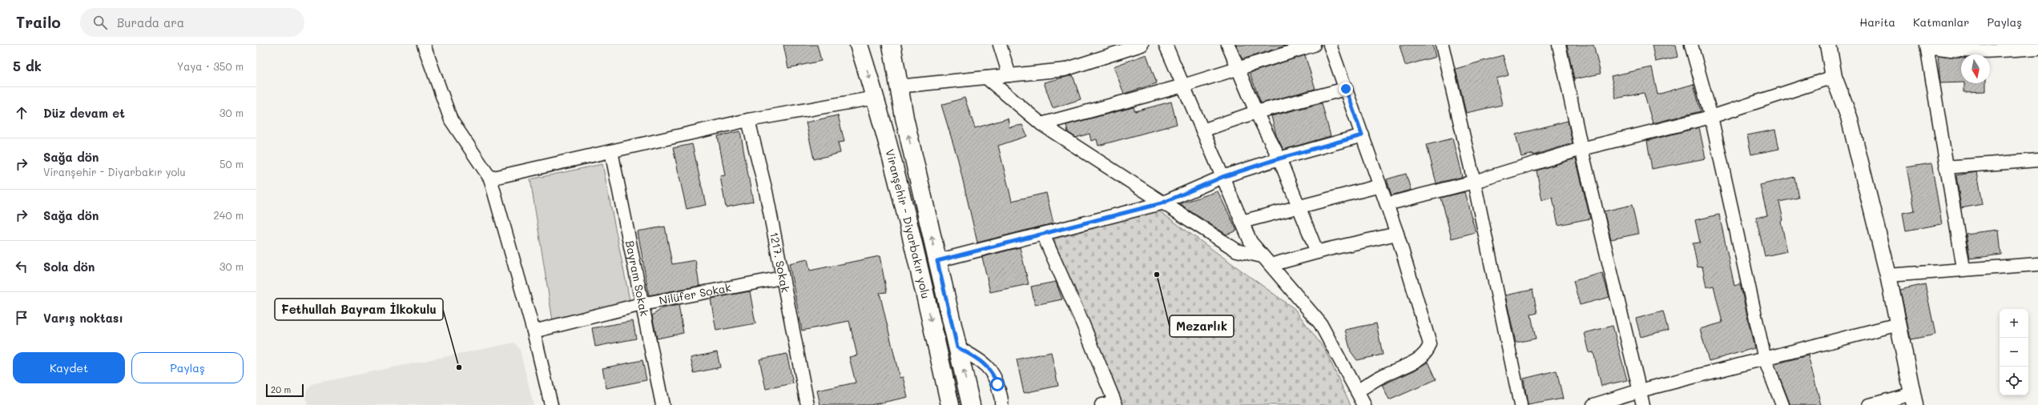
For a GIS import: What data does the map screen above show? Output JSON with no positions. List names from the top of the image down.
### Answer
{
  "streets": {
    "main road": ["Viranşehir - Diyarbakır yolu"],
    "street": ["1217. Sokak", "Bayram Sokak", "Nilüfer Sokak"]
  },
  "crossings": [
    ["1217. Sokak", "Nilüfer Sokak"],
    ["Bayram Sokak", "Nilüfer Sokak"]
  ],
  "places": ["Mezarlık", "Fethullah Bayram İlkokulu"],
  "scale_bar": "20 m",
  "north": "bottom",
  "page": {
    "header": "Trailo",
    "search": "Burada ara",
    "nav": ["Harita", "Katmanlar", "Paylaş"],
    "heading": ["5 dk", "Yaya · 350 m"],
    "list": [
      ["Düz devam et", "30 m"],
      ["Sağa dön", "Viranşehir - Diyarbakır yolu", "50 m"],
      ["Sağa dön", "240 m"],
      ["Sola dön", "30 m"],
      "Varış noktası"
    ],
    "map_buttons": ["+", "−"],
    "buttons": ["Kaydet", "Paylaş"],
    "scale": "20 m"
  }
}
